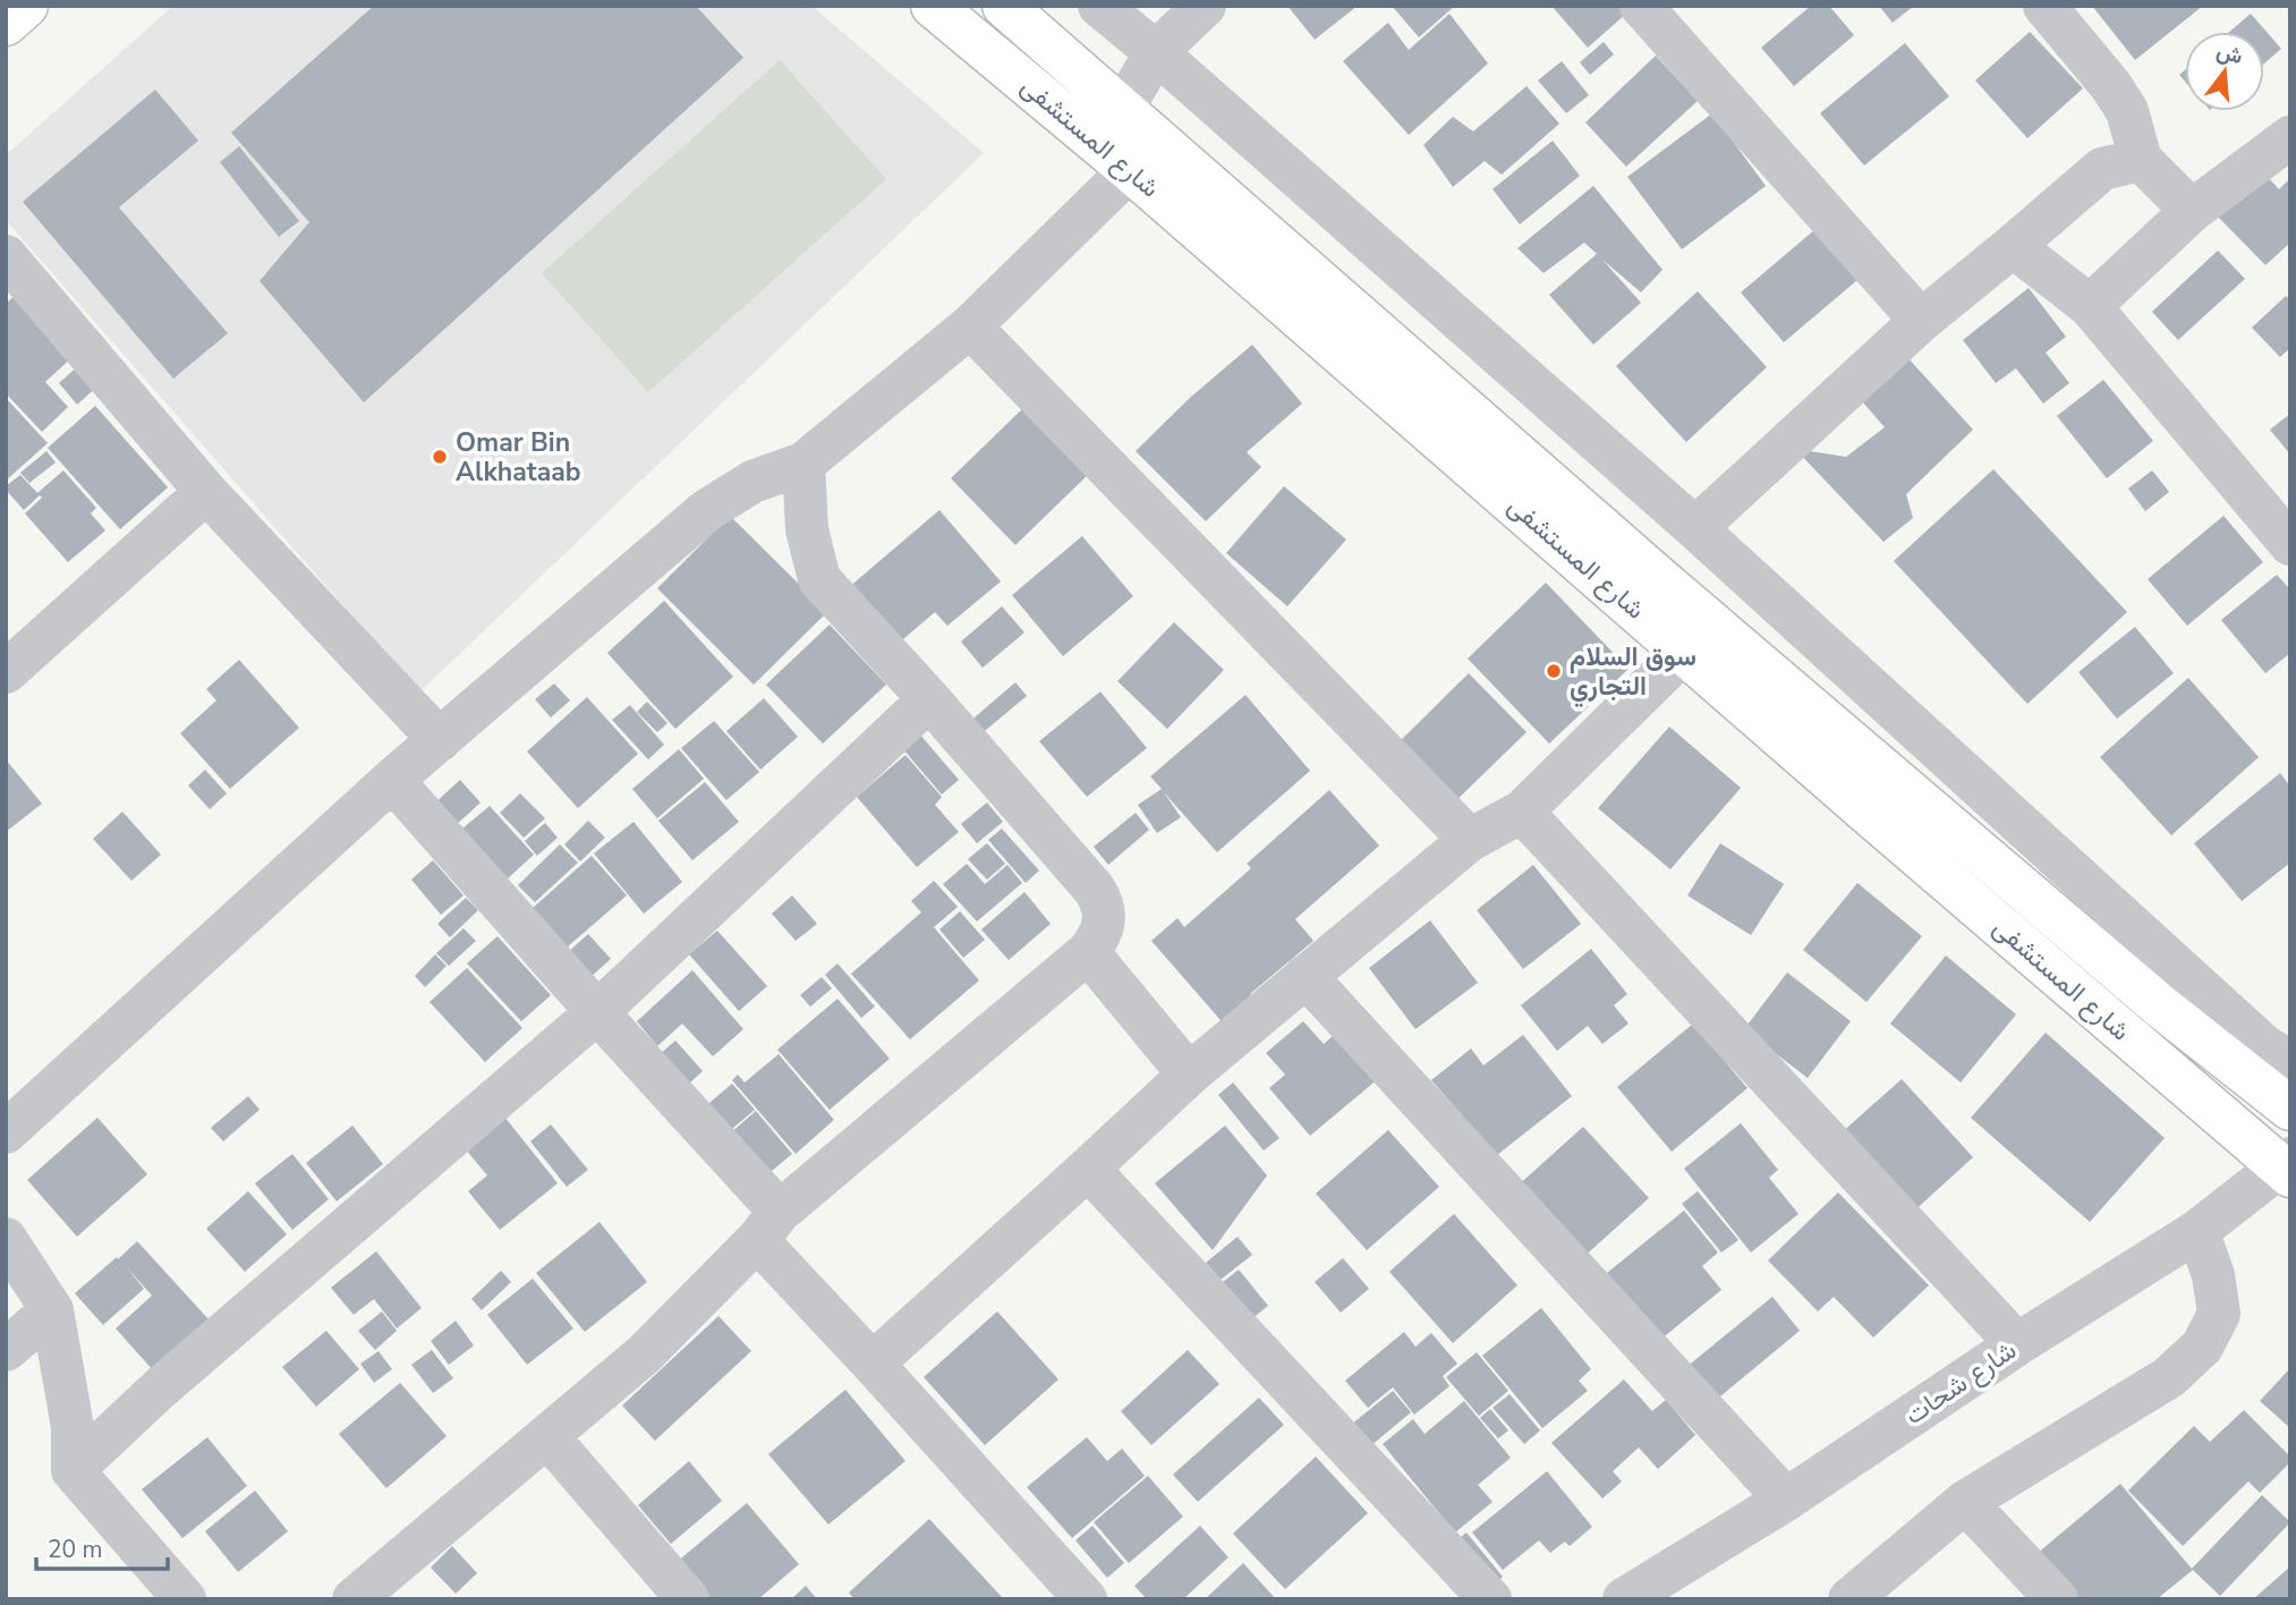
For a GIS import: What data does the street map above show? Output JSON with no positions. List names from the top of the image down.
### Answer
{
  "streets": {
    "main road": ["شارع المستشفى"],
    "street": ["شارع شحات"]
  },
  "crossings": [
    ["شارع المستشفى", "شارع شحات"]
  ],
  "places": ["Omar Bin Alkhataab", "سوق السلام التجاري"],
  "scale_bar": "20 m",
  "north": "top"
}
